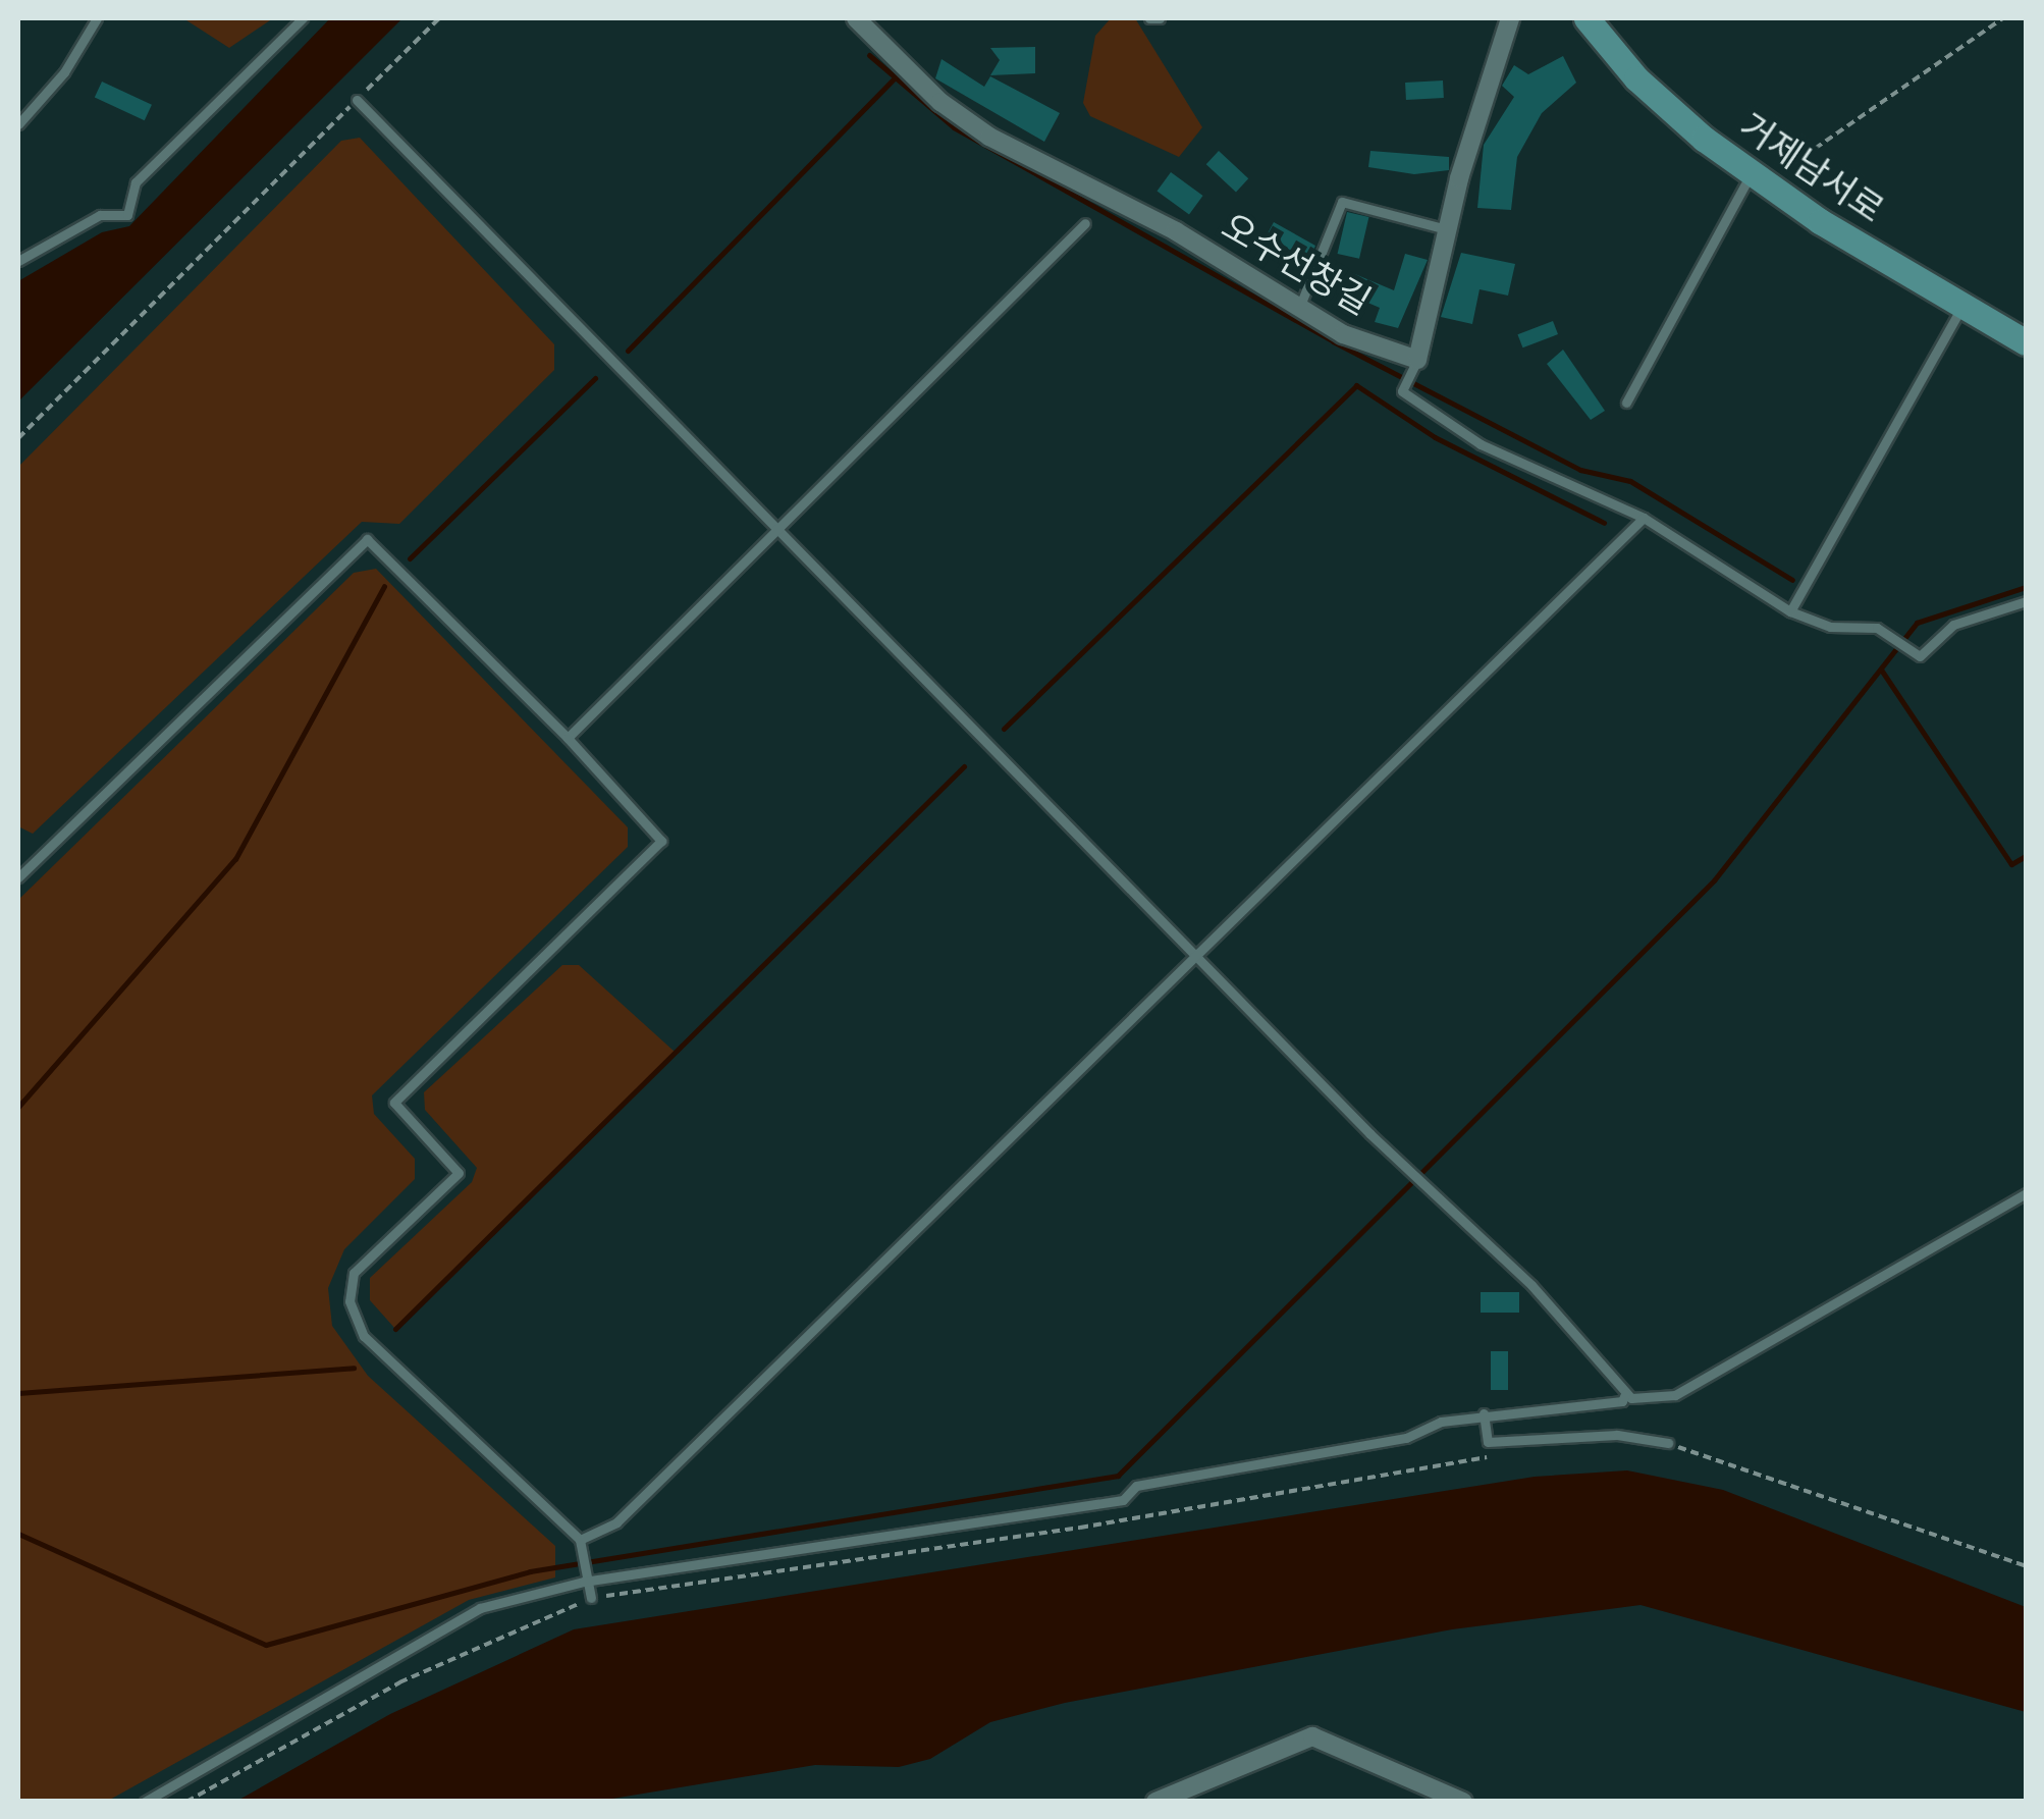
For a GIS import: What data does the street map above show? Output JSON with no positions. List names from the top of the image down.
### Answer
{
  "streets": {
    "main road": ["거제남서로"],
    "street": ["오수선창길"]
  }
}
